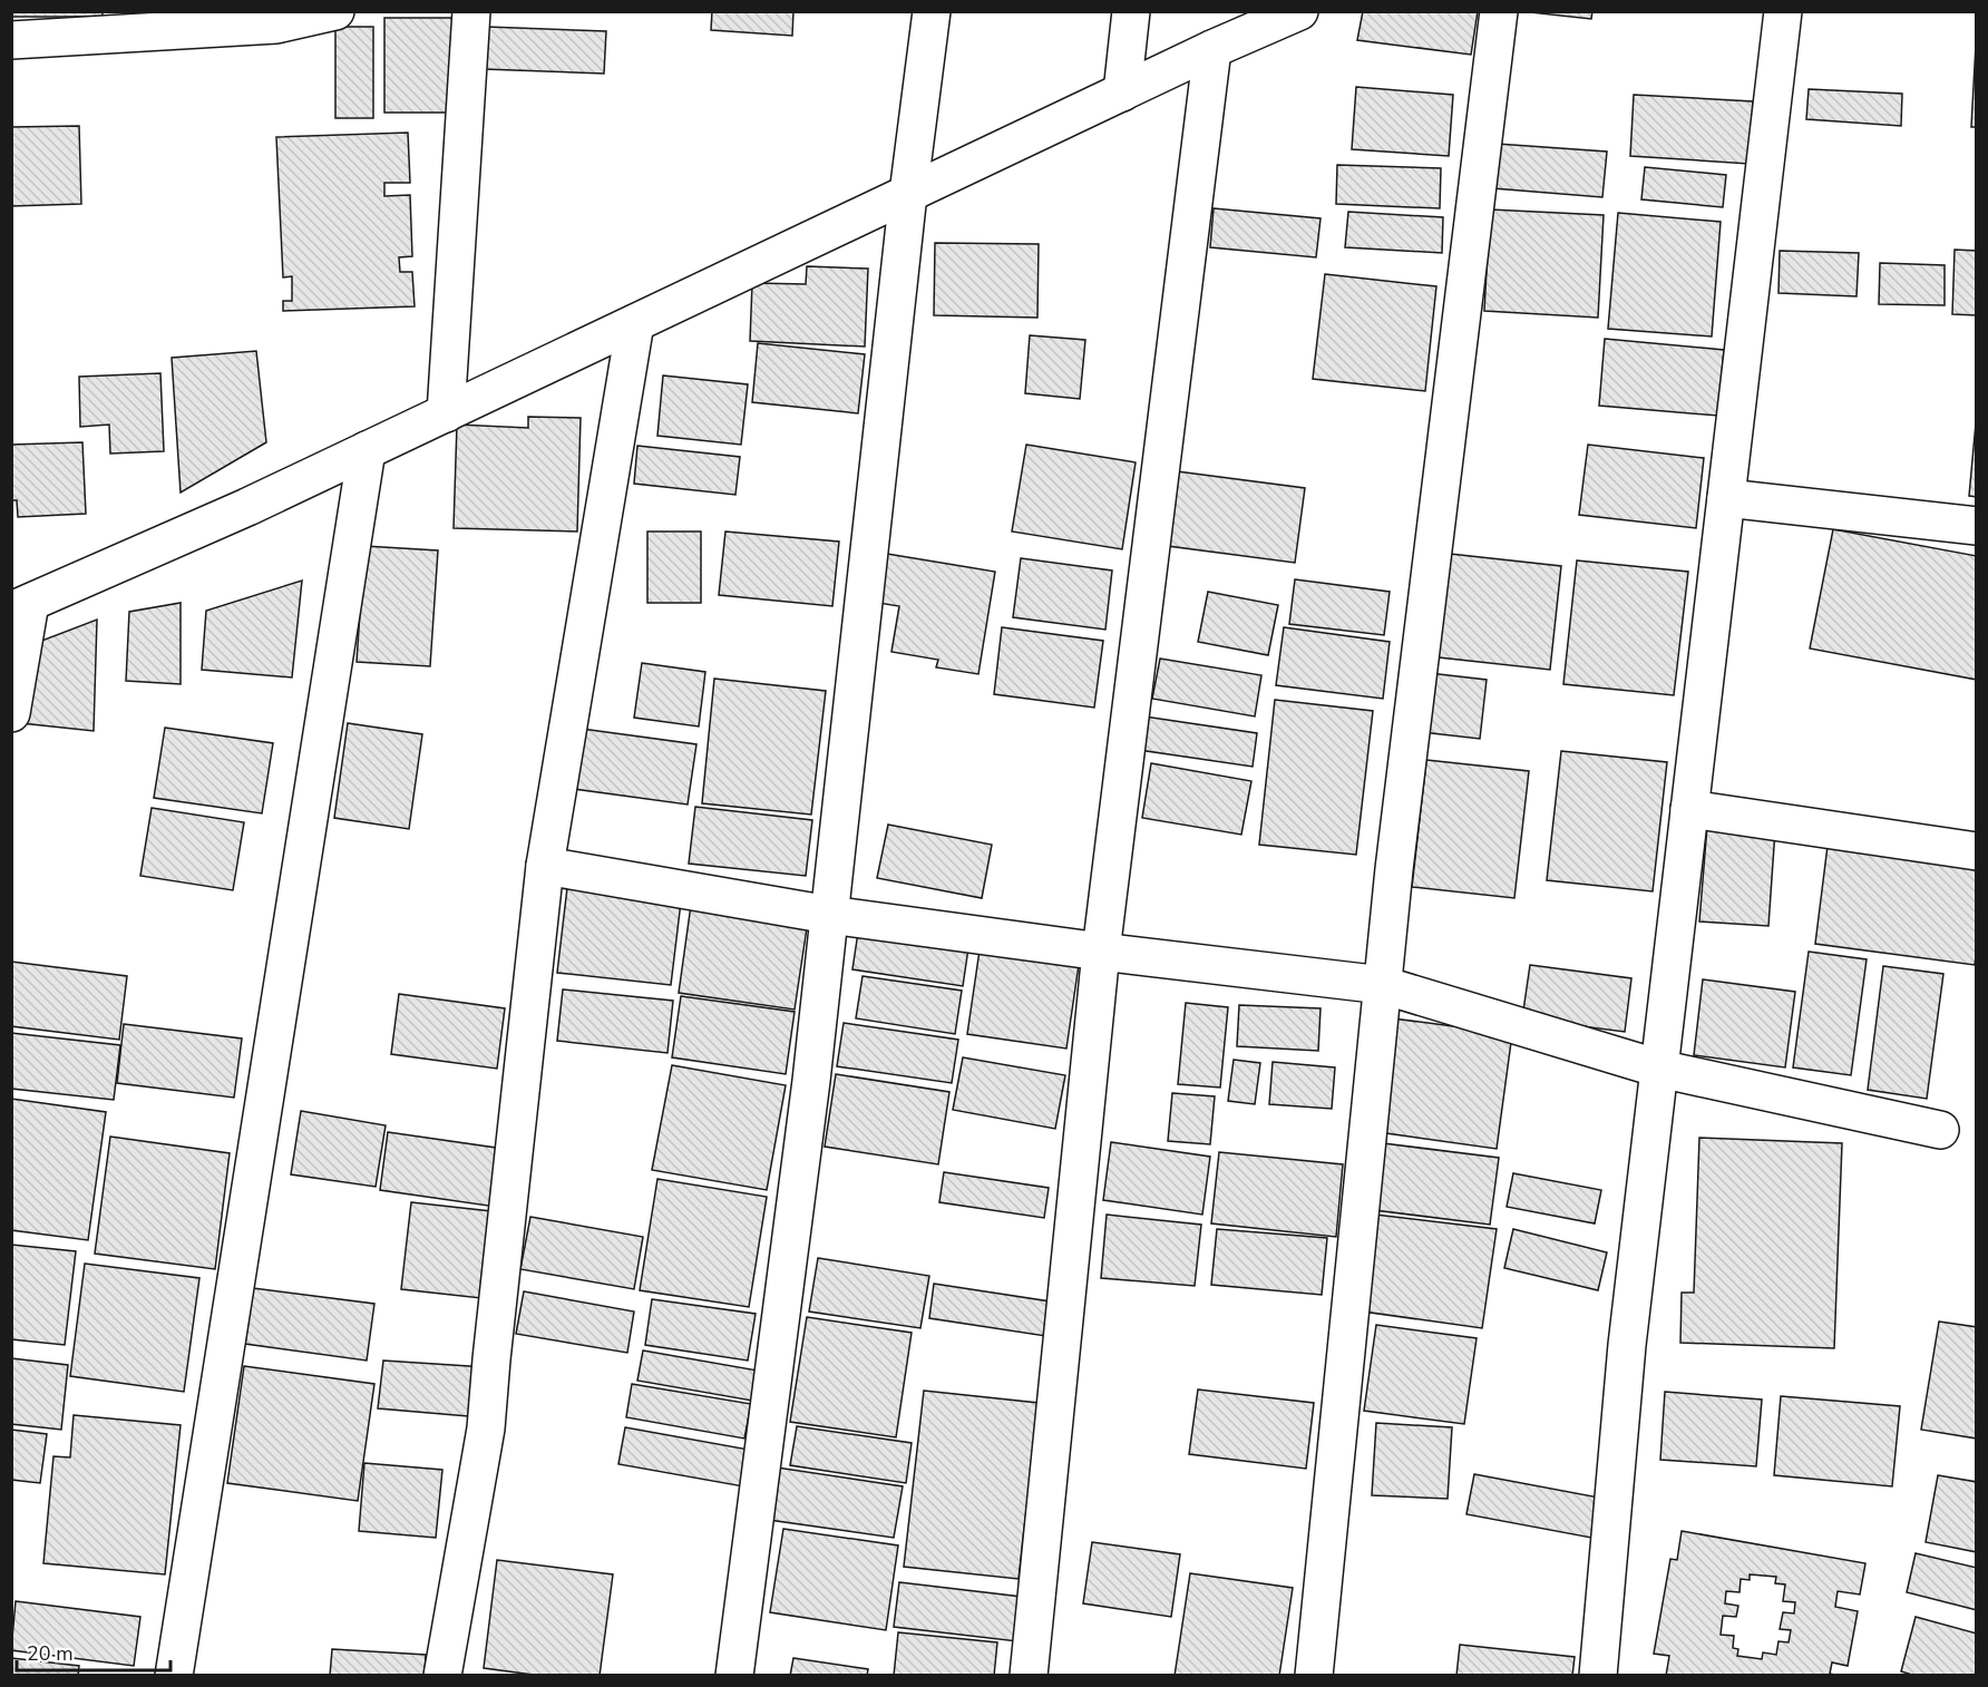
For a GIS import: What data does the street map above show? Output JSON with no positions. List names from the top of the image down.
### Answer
{
  "scale_bar": "20 m"
}
